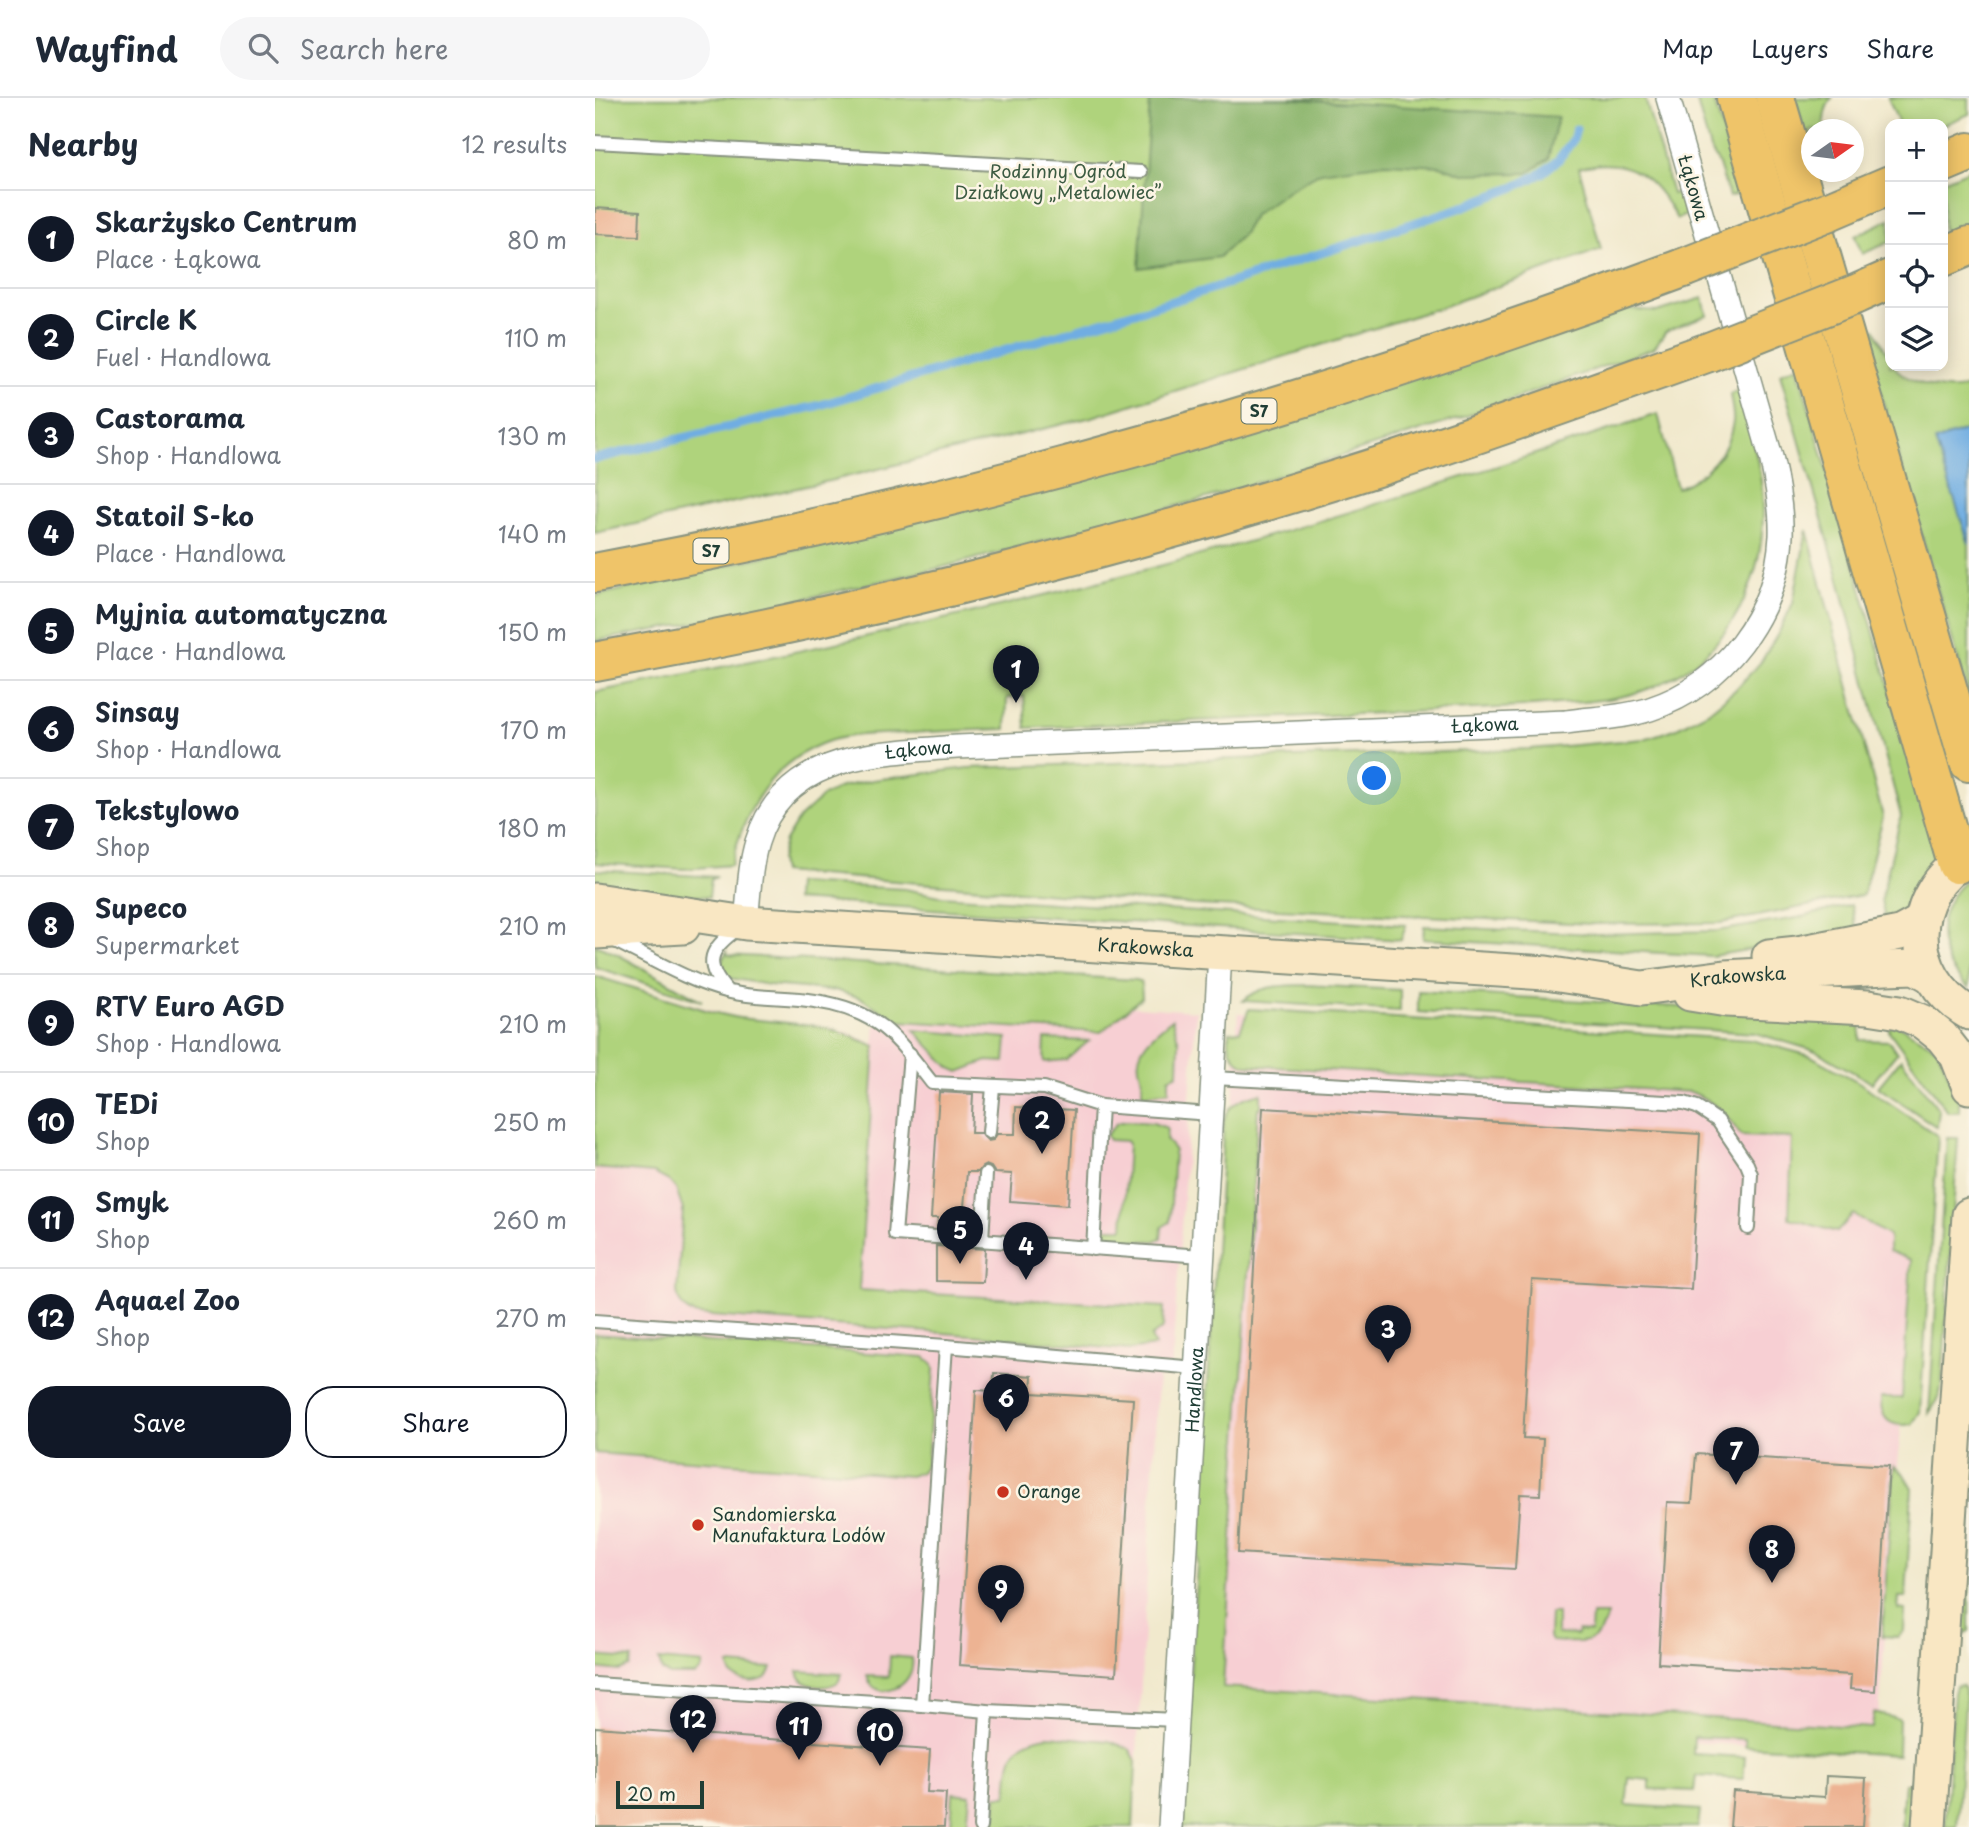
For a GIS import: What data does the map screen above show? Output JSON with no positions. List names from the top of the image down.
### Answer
{
  "streets": {
    "highway": ["S7"],
    "street": ["Łąkowa", "Krakowska", "Handlowa"]
  },
  "crossings": [
    ["Łąkowa", "Krakowska"],
    ["Krakowska", "Handlowa"]
  ],
  "parks": ["Rodzinny Ogród Działkowy „Metalowiec”"],
  "places": ["Orange", "Sandomierska Manufaktura Lodów"],
  "scale_bar": "20 m",
  "north": "right",
  "page": {
    "header": "Wayfind",
    "search": "Search here",
    "nav": ["Map", "Layers", "Share"],
    "heading": ["Nearby", "12 results"],
    "map_buttons": ["+", "−"],
    "list": [
      {
        "mark": "1",
        "name": "Skarżysko Centrum",
        "note": "Place · Łąkowa",
        "value": "80 m"
      },
      {
        "mark": "2",
        "name": "Circle K",
        "note": "Fuel · Handlowa",
        "value": "110 m"
      },
      {
        "mark": "3",
        "name": "Castorama",
        "note": "Shop · Handlowa",
        "value": "130 m"
      },
      {
        "mark": "4",
        "name": "Statoil S-ko",
        "note": "Place · Handlowa",
        "value": "140 m"
      },
      {
        "mark": "5",
        "name": "Myjnia automatyczna",
        "note": "Place · Handlowa",
        "value": "150 m"
      },
      {
        "mark": "6",
        "name": "Sinsay",
        "note": "Shop · Handlowa",
        "value": "170 m"
      },
      {
        "mark": "7",
        "name": "Tekstylowo",
        "note": "Shop",
        "value": "180 m"
      },
      {
        "mark": "8",
        "name": "Supeco",
        "note": "Supermarket",
        "value": "210 m"
      },
      {
        "mark": "9",
        "name": "RTV Euro AGD",
        "note": "Shop · Handlowa",
        "value": "210 m"
      },
      {
        "mark": "10",
        "name": "TEDi",
        "note": "Shop",
        "value": "250 m"
      },
      {
        "mark": "11",
        "name": "Smyk",
        "note": "Shop",
        "value": "260 m"
      },
      {
        "mark": "12",
        "name": "Aquael Zoo",
        "note": "Shop",
        "value": "270 m"
      }
    ],
    "pins": [
      "1",
      "2",
      "5",
      "4",
      "3",
      "6",
      "7",
      "8",
      "9",
      "12",
      "11",
      "10"
    ],
    "buttons": ["Save", "Share"],
    "scale": "20 m"
  }
}
